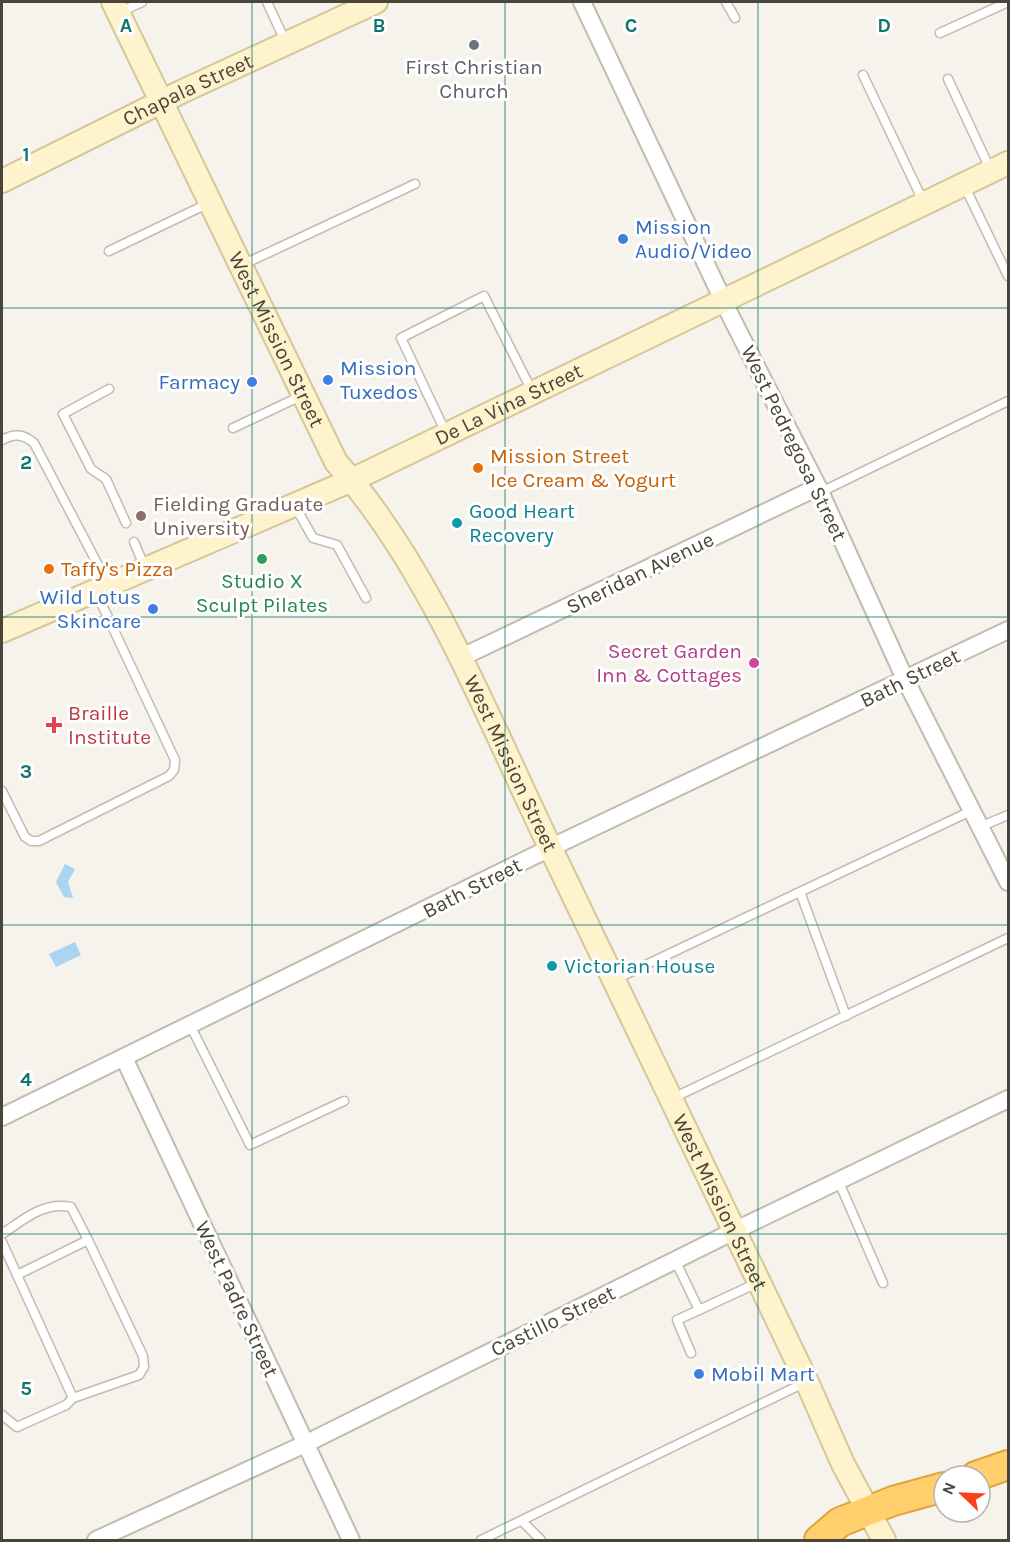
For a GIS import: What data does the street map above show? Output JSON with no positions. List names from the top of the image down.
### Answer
{
  "streets": {
    "main road": ["Chapala Street", "West Mission Street", "De La Vina Street"],
    "street": [
      "West Pedregosa Street",
      "Sheridan Avenue",
      "Bath Street",
      "West Padre Street",
      "Castillo Street"
    ]
  },
  "crossings": [
    ["Chapala Street", "West Mission Street"],
    ["West Mission Street", "De La Vina Street"],
    ["West Mission Street", "Sheridan Avenue"],
    ["West Mission Street", "Bath Street"],
    ["West Mission Street", "Castillo Street"],
    ["De La Vina Street", "West Pedregosa Street"],
    ["West Pedregosa Street", "Sheridan Avenue"],
    ["West Pedregosa Street", "Bath Street"],
    ["Bath Street", "West Padre Street"],
    ["West Padre Street", "Castillo Street"]
  ],
  "places": {
    "other": [
      "First Christian Church",
      "Mission Audio/Video",
      "Mission Tuxedos",
      "Farmacy",
      "Mission Street Ice Cream & Yogurt",
      "Fielding Graduate University",
      "Good Heart Recovery",
      "Studio X Sculpt Pilates",
      "Taffy's Pizza",
      "Wild Lotus Skincare",
      "Secret Garden Inn & Cottages",
      "Victorian House",
      "Mobil Mart"
    ],
    "health": ["Braille Institute"]
  },
  "north": "top left",
  "grid": {
    "columns": [
      "A",
      "B",
      "C",
      "D"
    ],
    "rows": [
      "1",
      "2",
      "3",
      "4",
      "5"
    ]
  }
}
